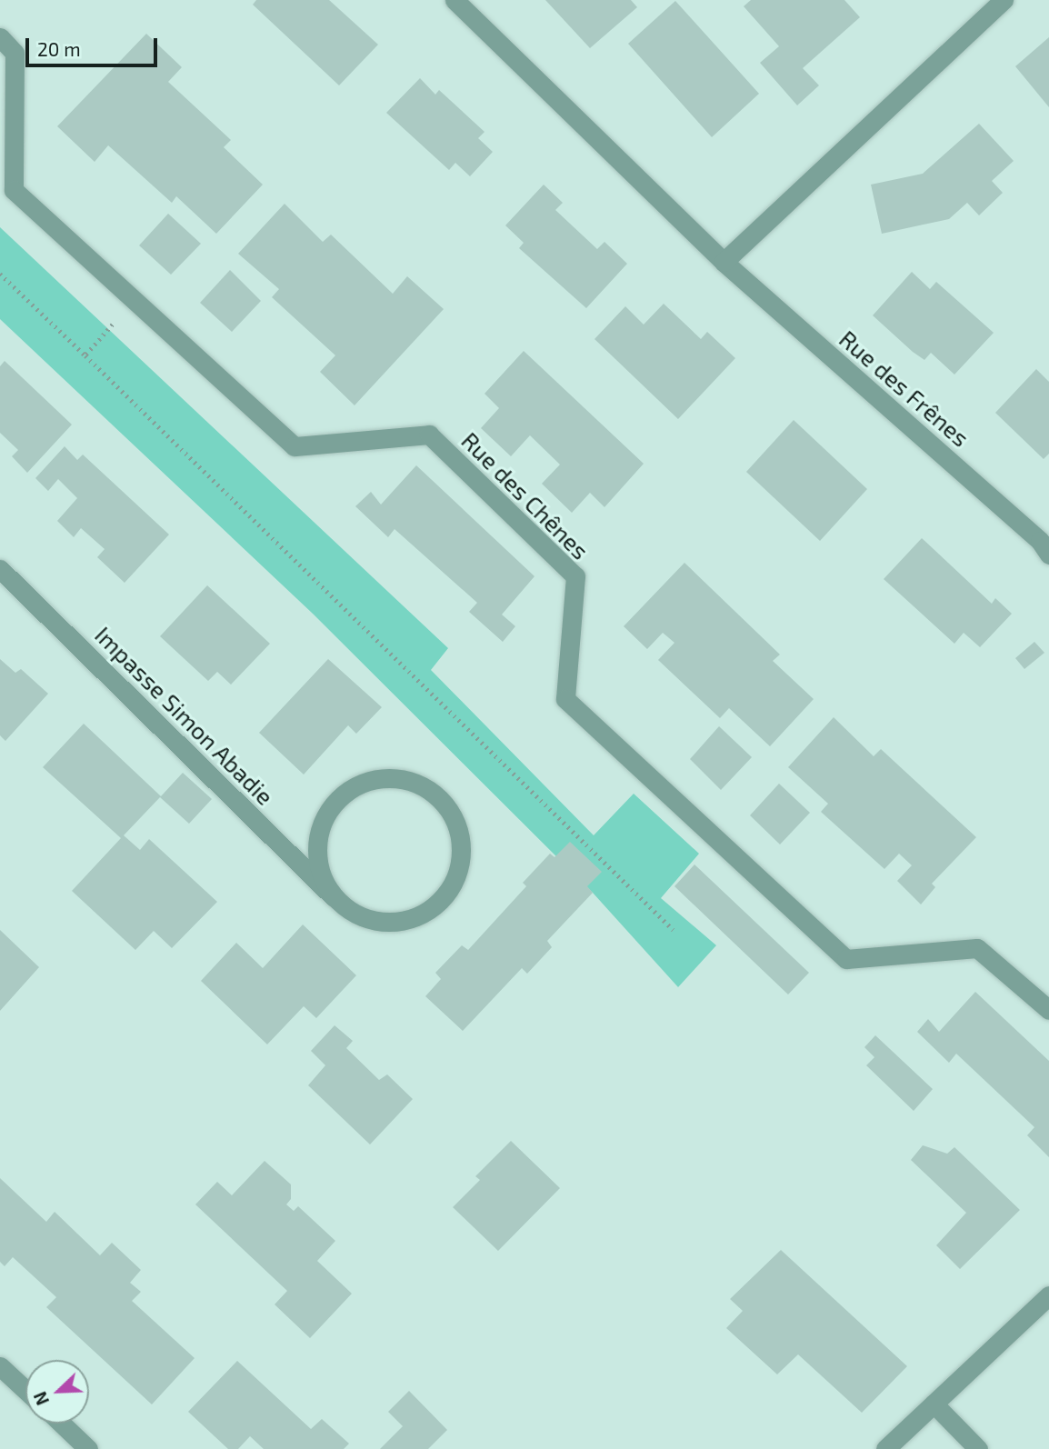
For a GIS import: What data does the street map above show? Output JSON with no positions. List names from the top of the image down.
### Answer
{
  "streets": {
    "street": ["Rue des Frênes", "Rue des Chênes", "Impasse Simon Abadie"]
  },
  "scale_bar": "20 m",
  "north": "bottom left"
}
